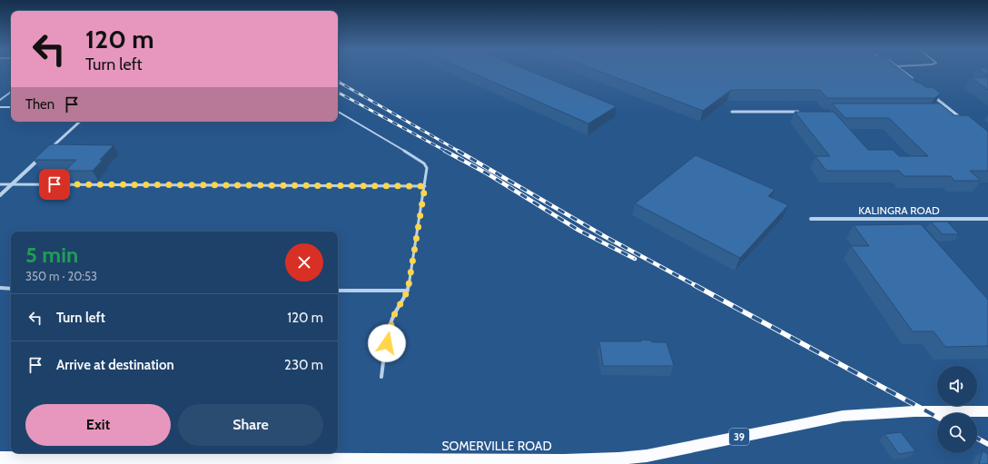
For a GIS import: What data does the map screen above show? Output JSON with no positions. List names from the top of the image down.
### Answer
{
  "streets": {
    "main road": ["39", "SOMERVILLE ROAD"],
    "street": ["KALINGRA ROAD"]
  },
  "page": {
    "turn": ["120 m", "Turn left"],
    "then": "Then",
    "heading": ["5 min", "350 m · 20:53"],
    "list": [
      {
        "name": "Turn left",
        "value": "120 m"
      },
      {
        "name": "Arrive at destination",
        "value": "230 m"
      }
    ],
    "buttons": ["Exit", "Share"]
  }
}
